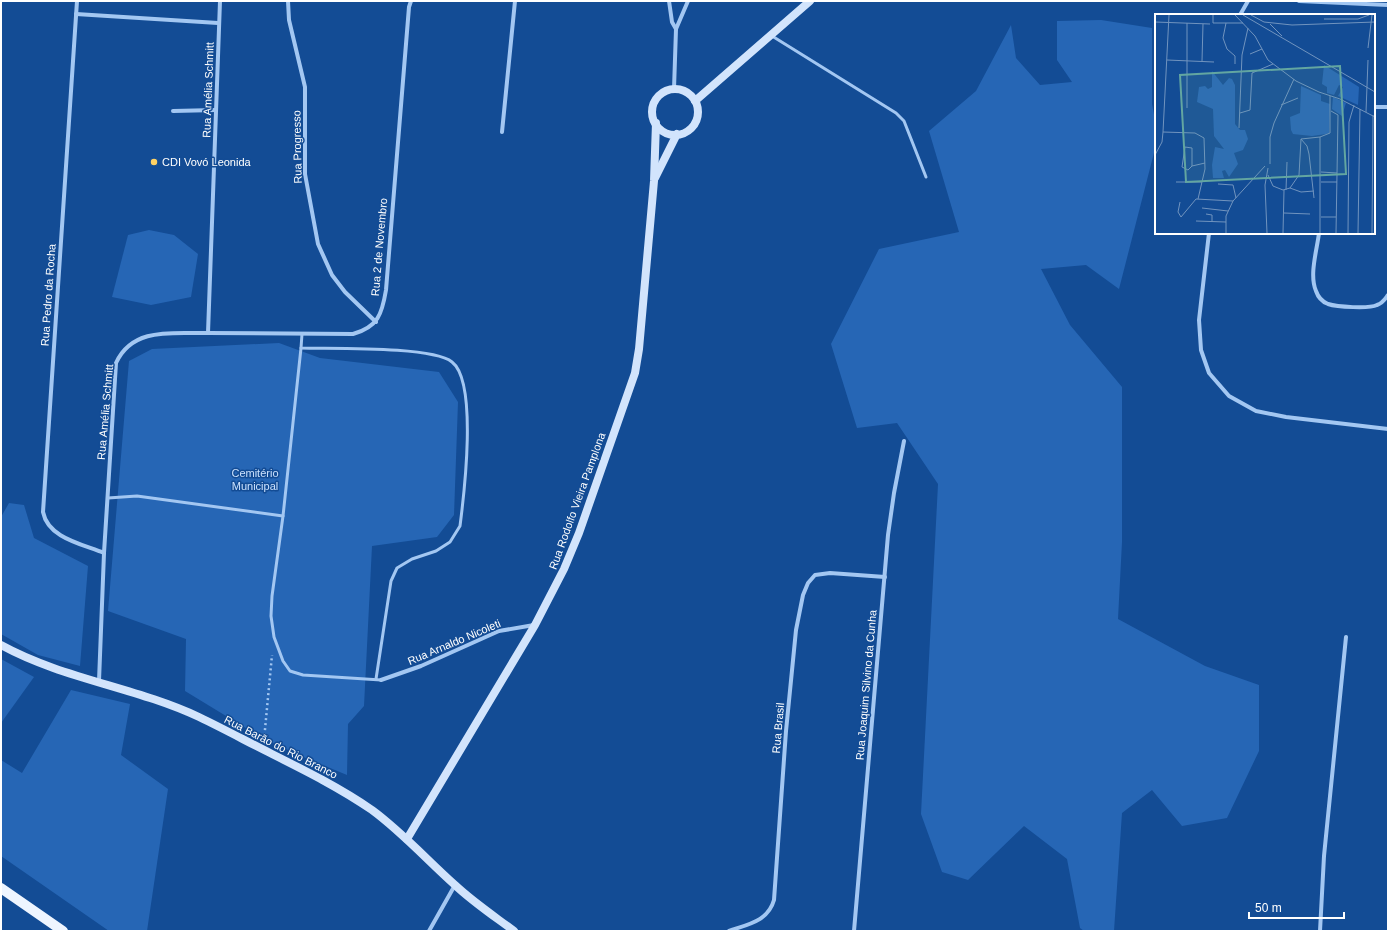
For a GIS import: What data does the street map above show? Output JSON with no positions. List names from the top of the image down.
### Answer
{
  "streets": {
    "street": [
      "Rua Amélia Schmitt",
      "Rua Progresso",
      "Rua 2 de Novembro",
      "Rua Pedro da Rocha",
      "Rua Rodolfo Vieira Pamplona",
      "Rua Arnaldo Nicoleti",
      "Rua Joaquim Silvino da Cunha",
      "Rua Brasil",
      "Rua Barão do Rio Branco"
    ]
  },
  "crossings": [
    ["Rua Amélia Schmitt", "Rua Pedro da Rocha"],
    ["Rua Amélia Schmitt", "Rua Barão do Rio Branco"],
    ["Rua Progresso", "Rua 2 de Novembro"],
    ["Rua Rodolfo Vieira Pamplona", "Rua Arnaldo Nicoleti"],
    ["Rua Rodolfo Vieira Pamplona", "Rua Barão do Rio Branco"],
    ["Rua Joaquim Silvino da Cunha", "Rua Brasil"]
  ],
  "parks": ["Cemitério Municipal"],
  "places": ["CDI Vovó Leonida"],
  "scale_bar": "50 m"
}
